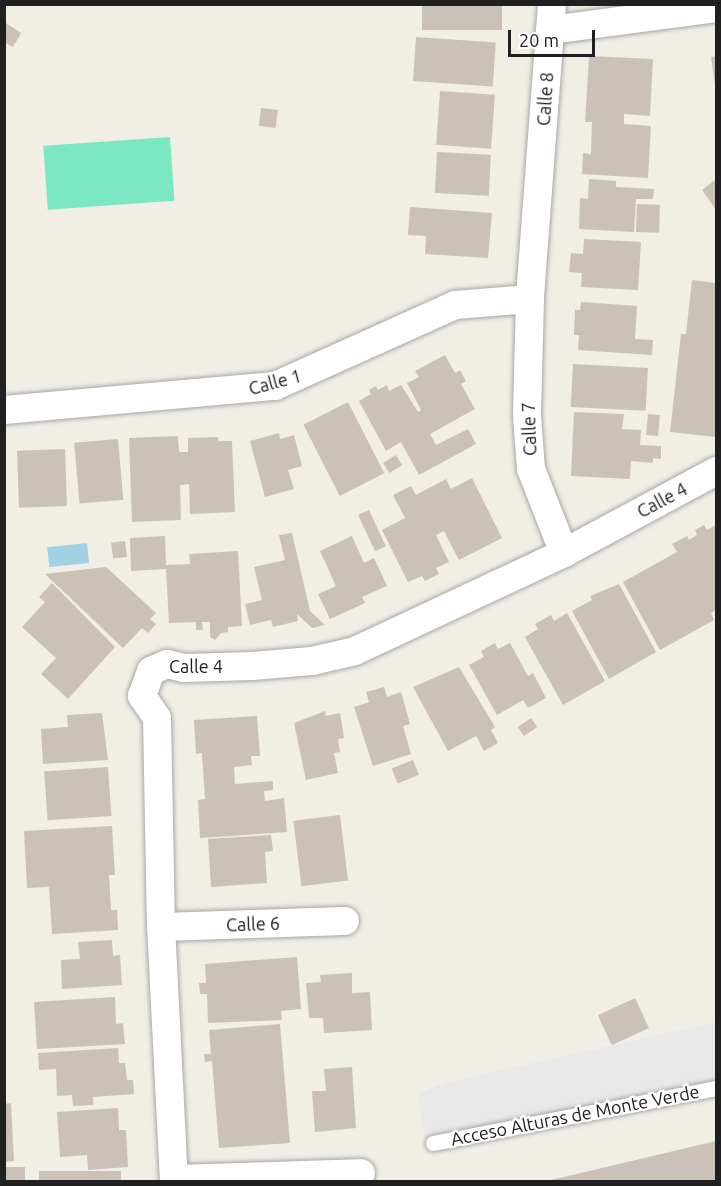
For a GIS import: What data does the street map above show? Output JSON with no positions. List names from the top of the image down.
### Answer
{
  "streets": {
    "street": [
      "Calle 8",
      "Calle 1",
      "Calle 7",
      "Calle 4",
      "Calle 6"
    ],
    "lane": ["Acceso Alturas de Monte Verde"]
  },
  "crossings": [
    ["Calle 8", "Calle 1"],
    ["Calle 8", "Calle 7"],
    ["Calle 1", "Calle 7"],
    ["Calle 7", "Calle 4"],
    ["Calle 4", "Calle 6"]
  ],
  "scale_bar": "20 m"
}
